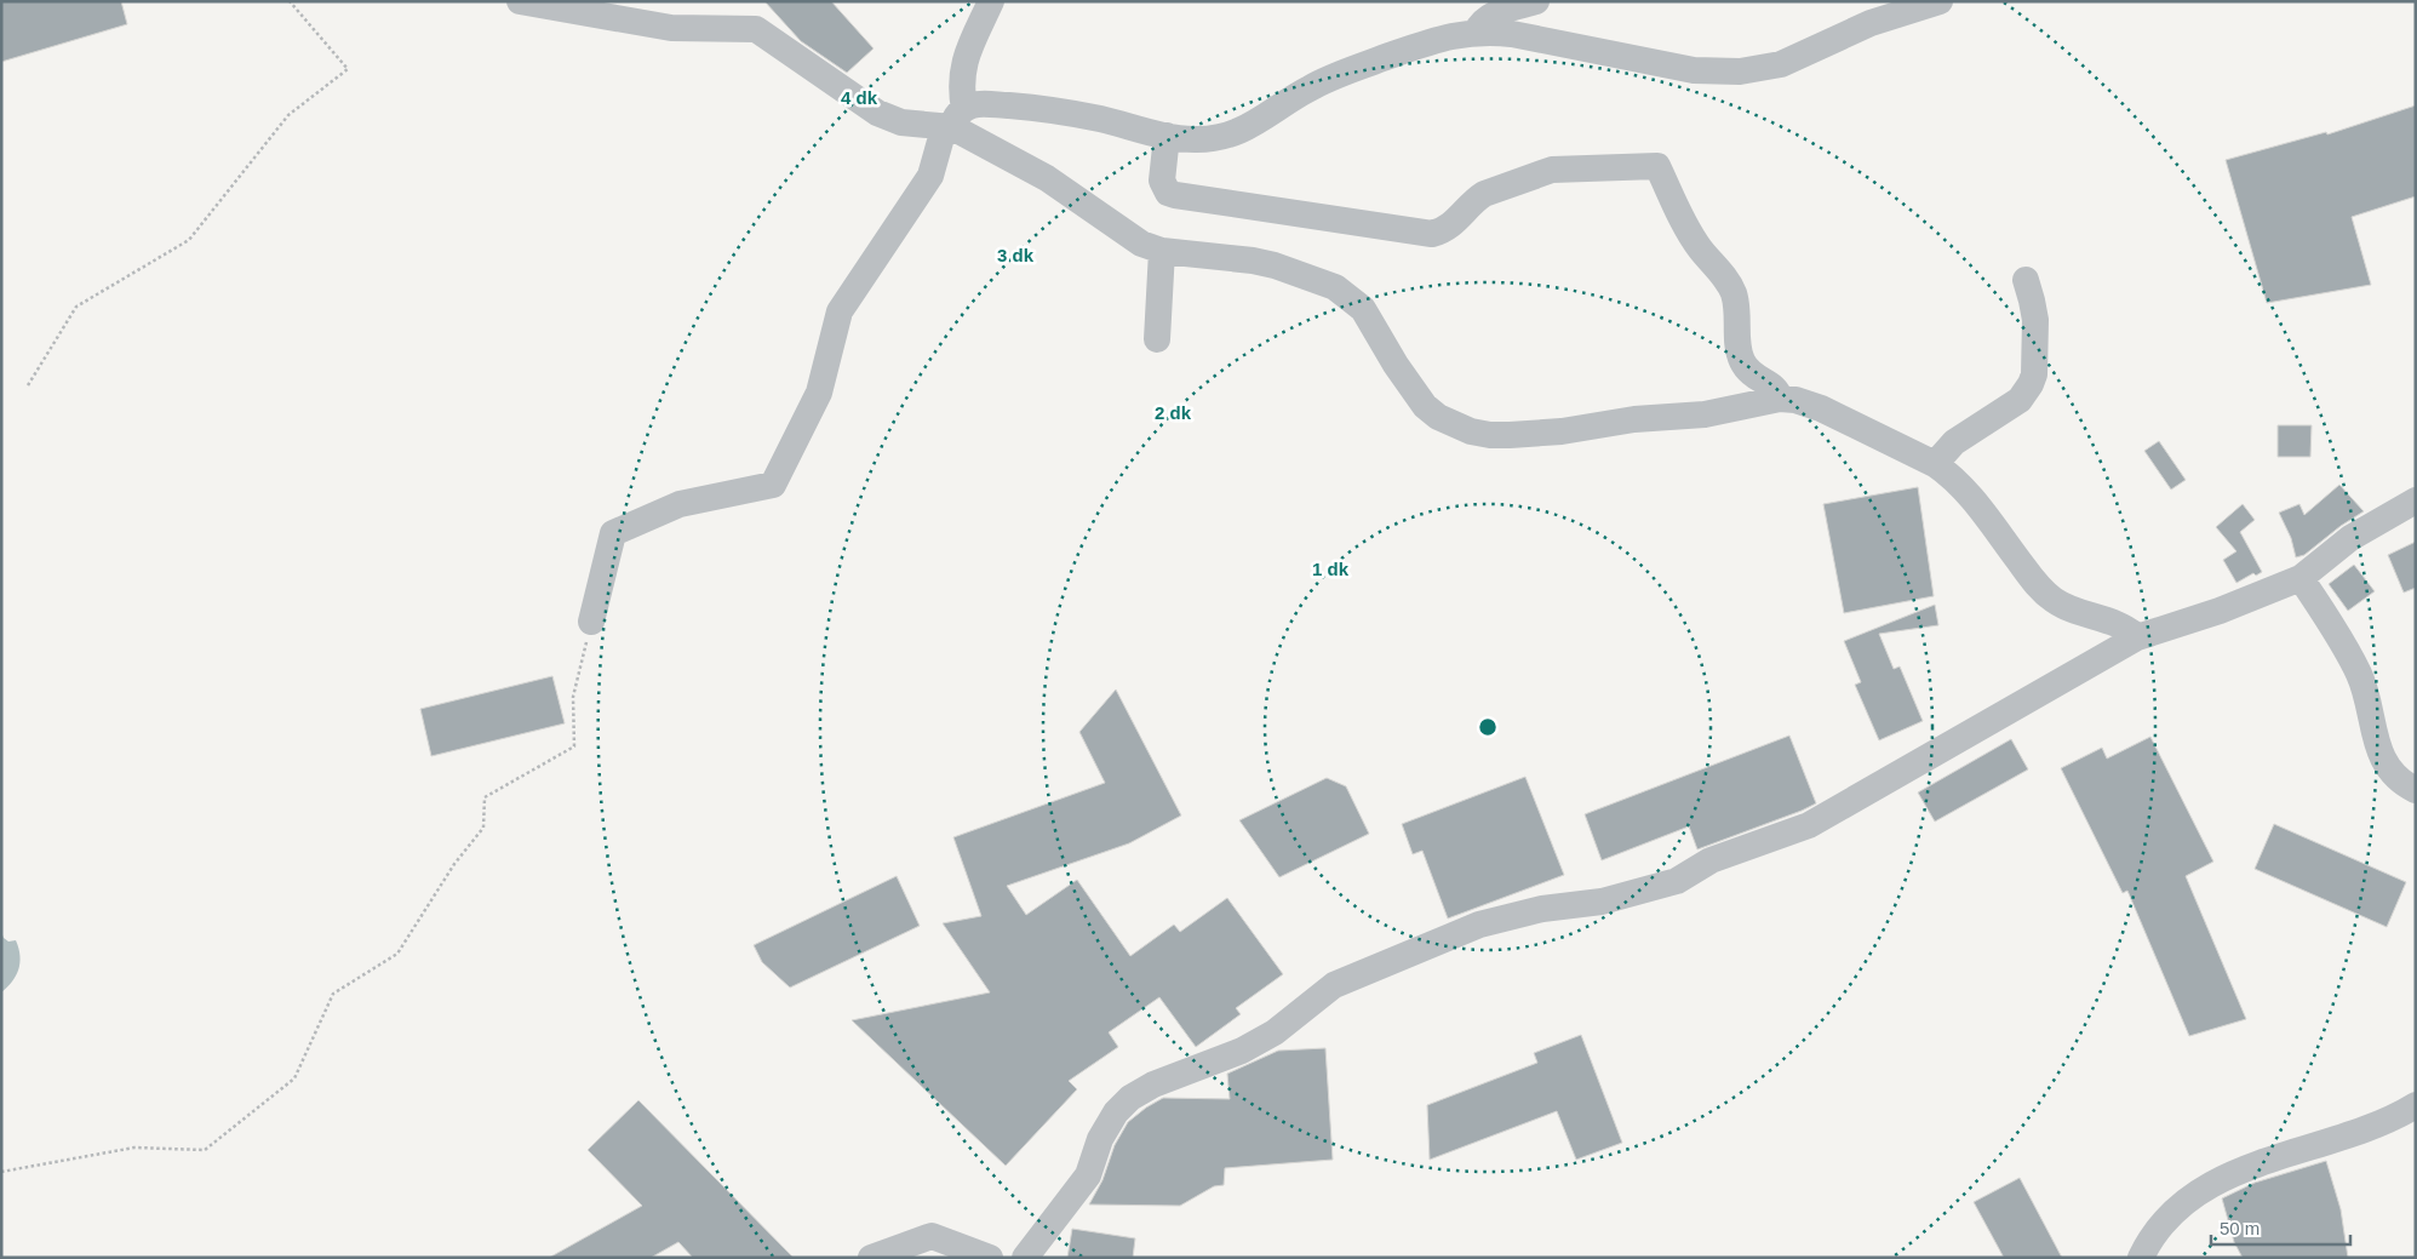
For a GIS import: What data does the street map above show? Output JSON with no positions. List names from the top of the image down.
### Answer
{
  "scale_bar": "50 m",
  "rings": [
    "4 dk",
    "3 dk",
    "2 dk",
    "1 dk"
  ]
}
